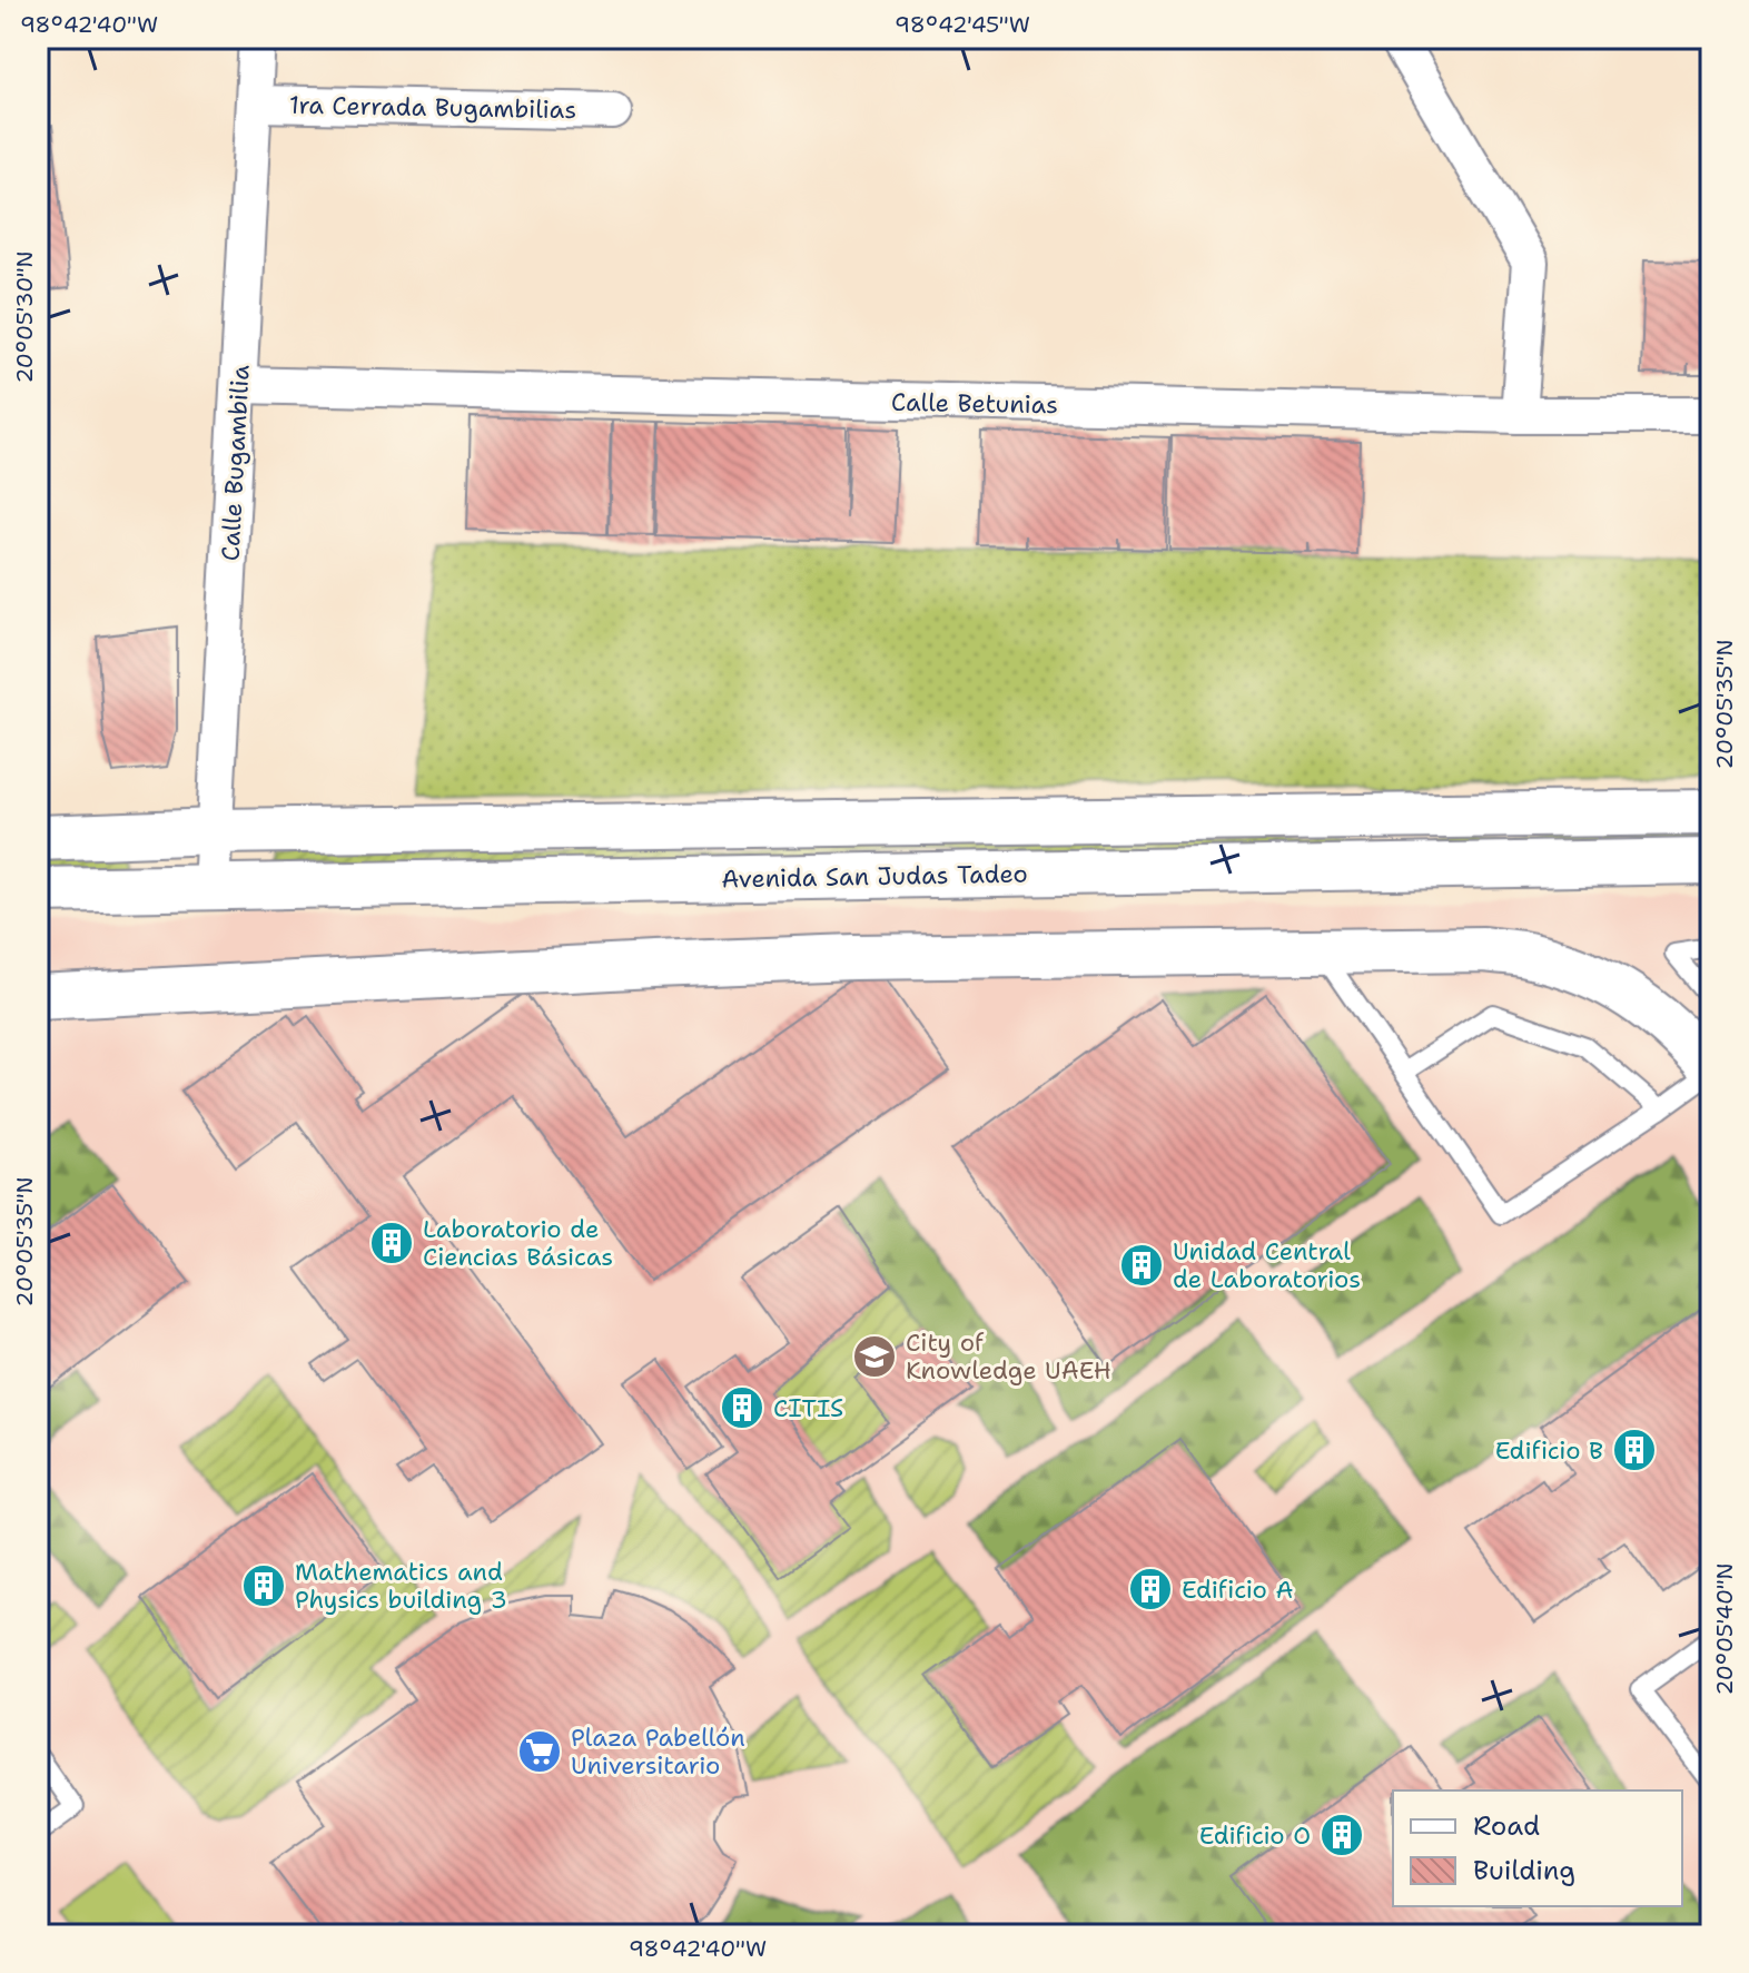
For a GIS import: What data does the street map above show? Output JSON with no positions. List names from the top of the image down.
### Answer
{
  "streets": {
    "street": [
      "1ra Cerrada Bugambilias",
      "Calle Betunias",
      "Calle Bugambilia",
      "Avenida San Judas Tadeo"
    ]
  },
  "crossings": [
    ["1ra Cerrada Bugambilias", "Calle Bugambilia"],
    ["Calle Betunias", "Calle Bugambilia"],
    ["Calle Bugambilia", "Avenida San Judas Tadeo"]
  ],
  "places": {
    "building": [
      "Laboratorio de Ciencias Básicas",
      "Unidad Central de Laboratorios",
      "CITIS",
      "Edificio B",
      "Mathematics and Physics building 3",
      "Edificio A",
      "Edificio O"
    ],
    "school or university": ["City of Knowledge UAEH"],
    "supermarket": ["Plaza Pabellón Universitario"]
  },
  "legend": ["Road", "Building"],
  "coordinates": [
    "98°42'40\"W",
    "98°42'45\"W",
    "20°05'30\"N",
    "20°05'35\"N",
    "20°05'40\"N"
  ]
}
